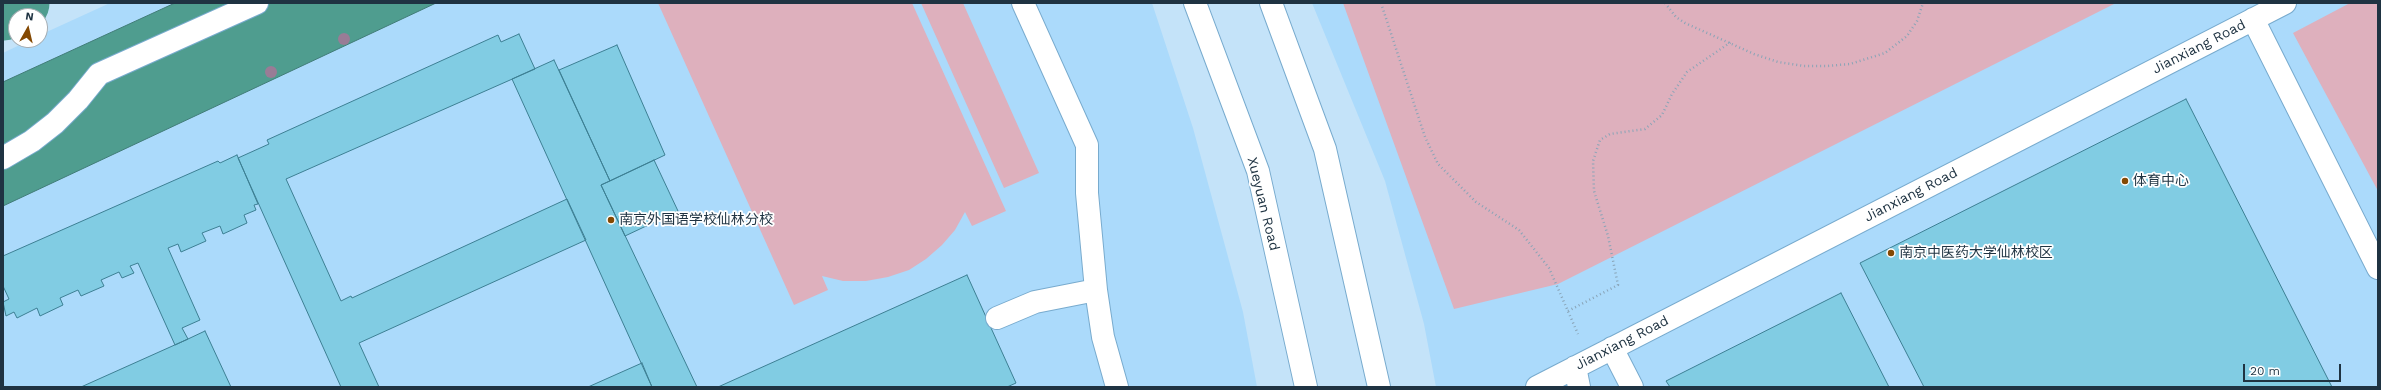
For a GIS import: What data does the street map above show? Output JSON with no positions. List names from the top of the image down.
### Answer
{
  "streets": {
    "street": ["Jianxiang Road", "Xueyuan Road"]
  },
  "places": ["体育中心", "南京外国语学校仙林分校", "南京中医药大学仙林校区"],
  "scale_bar": "20 m",
  "north": "top"
}
